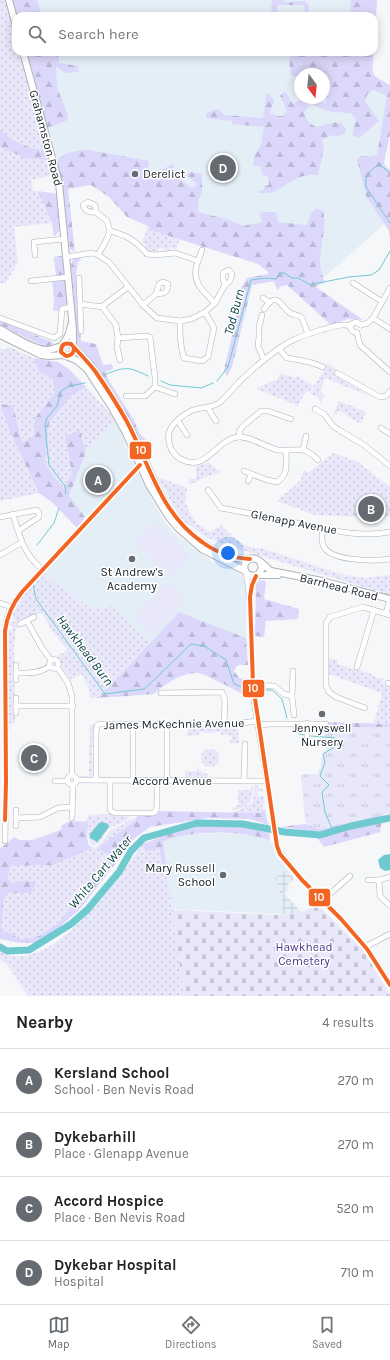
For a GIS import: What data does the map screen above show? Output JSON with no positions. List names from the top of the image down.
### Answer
{
  "streets": {
    "main road": ["Grahamston Road", "Barrhead Road"],
    "street": ["Glenapp Avenue", "James McKechnie Avenue", "Accord Avenue"]
  },
  "crossings": [
    ["James McKechnie Avenue", "Accord Avenue"]
  ],
  "water": ["Tod Burn", "Hawkhead Burn", "White Cart Water"],
  "parks": ["Hawkhead Cemetery"],
  "places": [
    "Derelict",
    "St Andrew's Academy",
    "Jennyswell Nursery",
    "Mary Russell School"
  ],
  "lines": ["transit line 10"],
  "north": "bottom",
  "page": {
    "search": "Search here",
    "pins": [
      "D",
      "A",
      "B",
      "C"
    ],
    "heading": ["Nearby", "4 results"],
    "list": [
      {
        "mark": "A",
        "name": "Kersland School",
        "note": "School · Ben Nevis Road",
        "value": "270 m"
      },
      {
        "mark": "B",
        "name": "Dykebarhill",
        "note": "Place · Glenapp Avenue",
        "value": "270 m"
      },
      {
        "mark": "C",
        "name": "Accord Hospice",
        "note": "Place · Ben Nevis Road",
        "value": "520 m"
      },
      {
        "mark": "D",
        "name": "Dykebar Hospital",
        "note": "Hospital",
        "value": "710 m"
      }
    ],
    "nav": ["Map", "Directions", "Saved"]
  }
}
